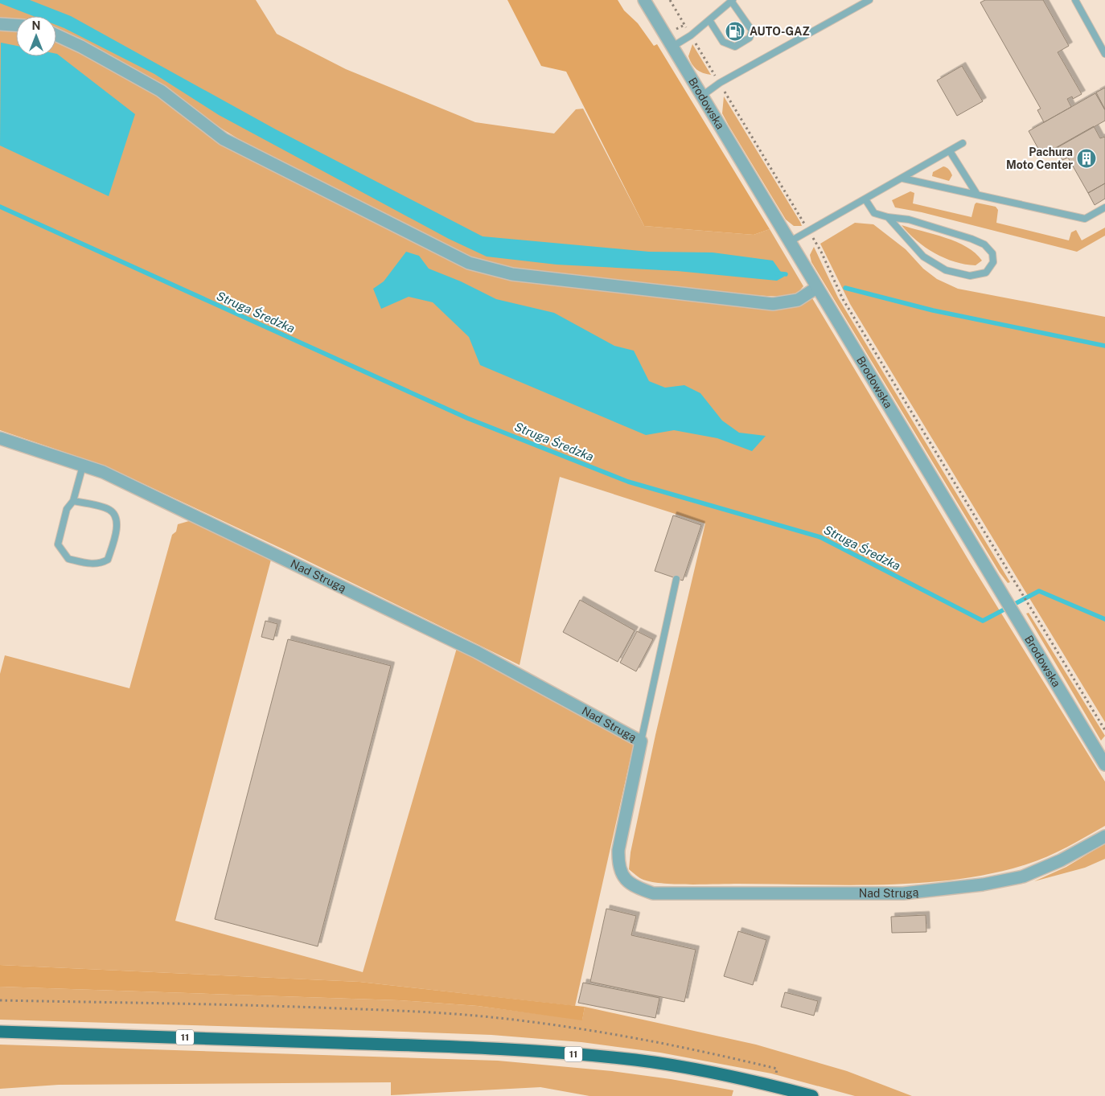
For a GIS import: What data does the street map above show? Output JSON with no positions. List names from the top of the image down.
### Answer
{
  "streets": {
    "highway": ["11"],
    "street": ["Brodowska", "Nad Strugą"]
  },
  "water": ["Struga Średzka"],
  "places": {
    "fuel station": ["AUTO-GAZ"],
    "building": ["Pachura Moto Center"]
  },
  "north": "top"
}
